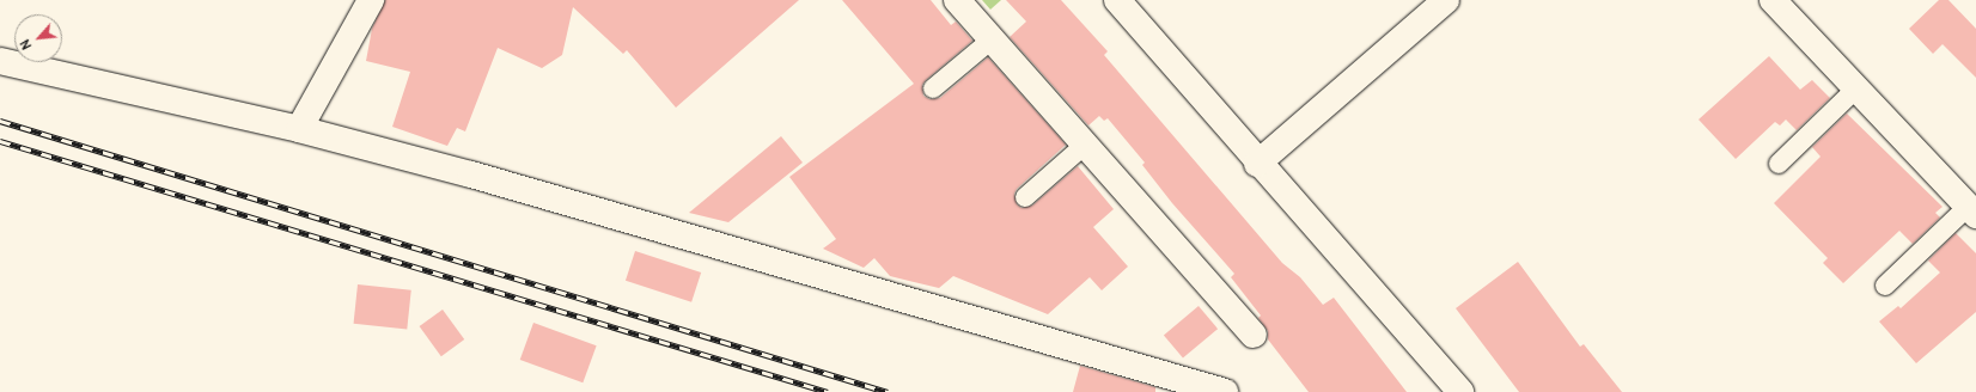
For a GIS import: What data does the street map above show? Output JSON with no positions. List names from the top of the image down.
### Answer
{
  "north": "bottom left"
}
